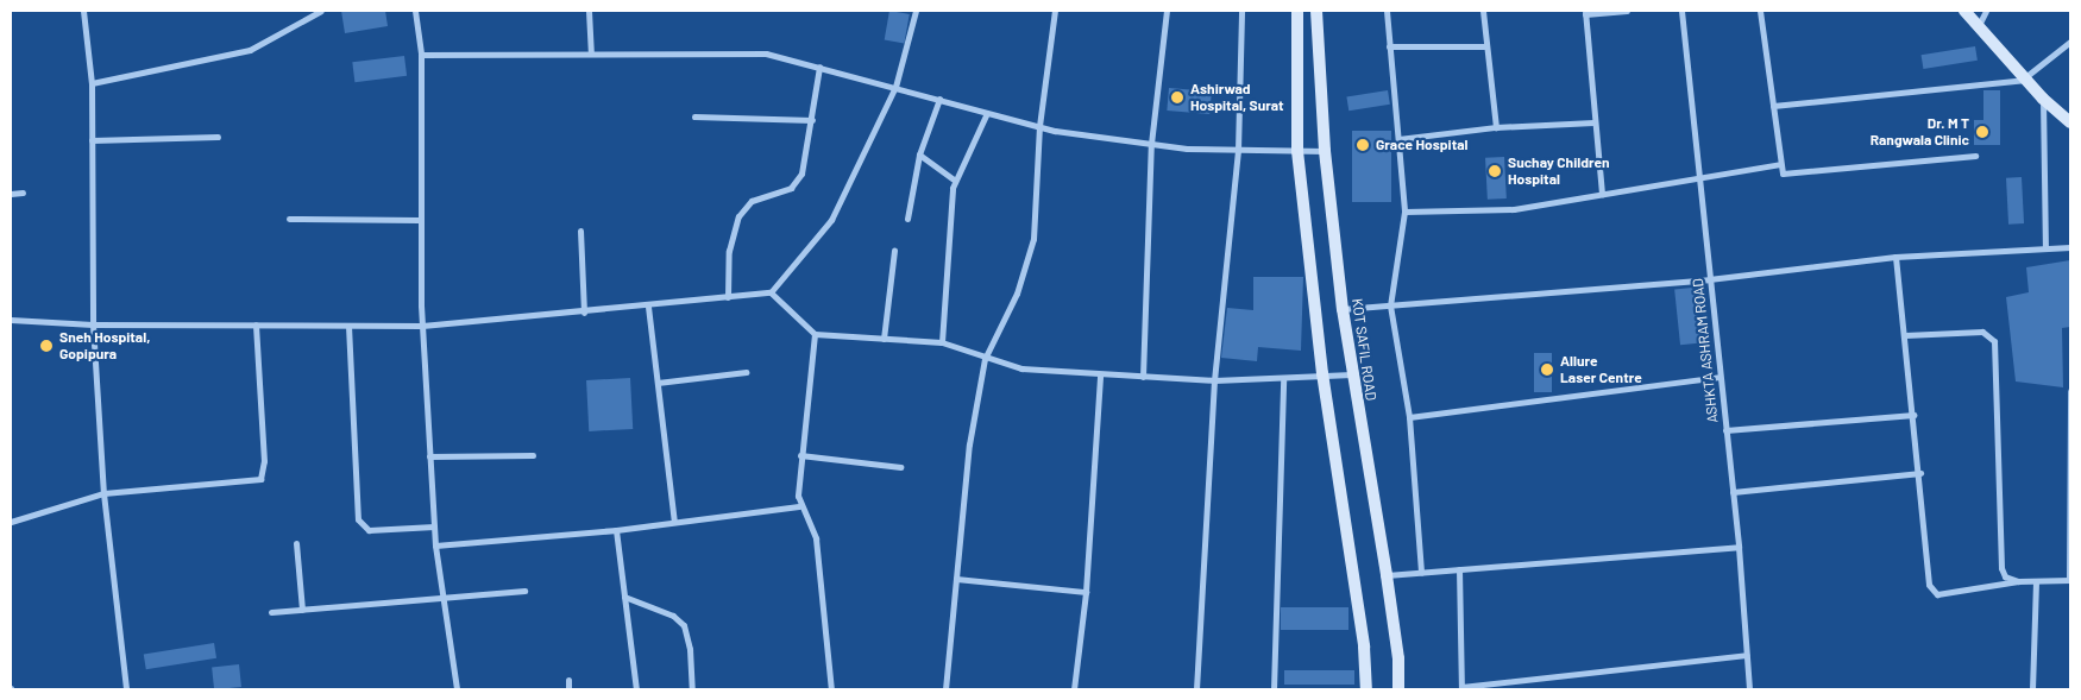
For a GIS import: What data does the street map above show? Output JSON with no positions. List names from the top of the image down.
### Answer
{
  "streets": {
    "main road": ["KOT SAFIL ROAD"],
    "street": ["ASHKTA ASHRAM ROAD"]
  },
  "places": [
    "Ashirwad Hospital, Surat",
    "Dr. M T Rangwala Clinic",
    "Grace Hospital",
    "Suchay Children Hospital",
    "Sneh Hospital, Gopipura",
    "Allure Laser Centre"
  ]
}
